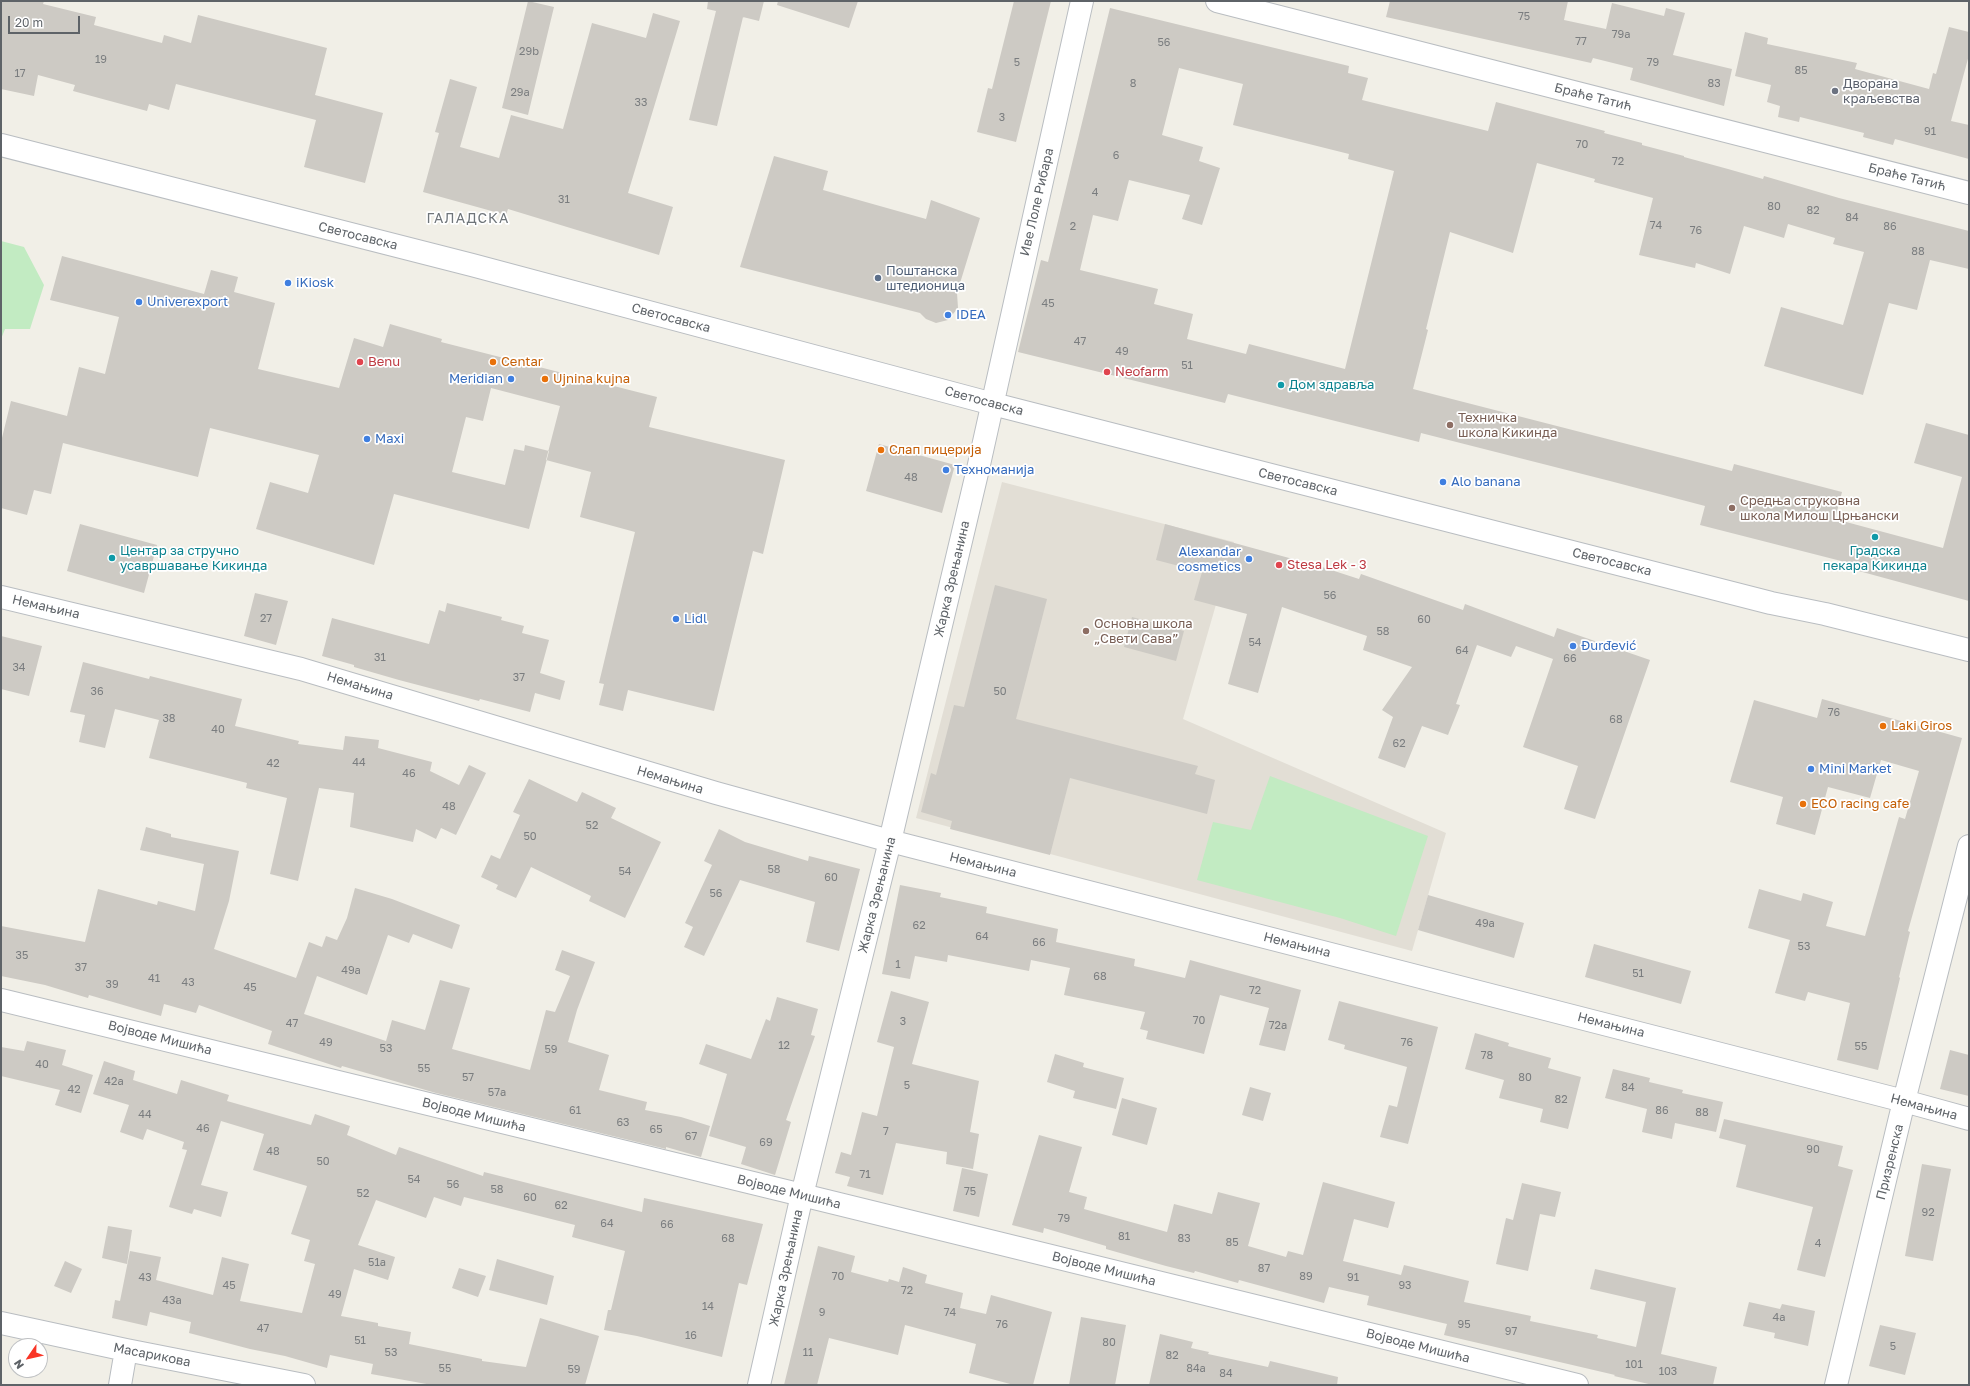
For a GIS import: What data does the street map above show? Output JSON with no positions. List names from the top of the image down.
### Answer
{
  "streets": {
    "street": [
      "Браће Татић",
      "Иве Лоле Рибара",
      "Светосавска",
      "Жарка Зрењанина",
      "Немањина",
      "Војводе Мишића",
      "Призренска",
      "Масарикова"
    ]
  },
  "crossings": [
    ["Иве Лоле Рибара", "Светосавска"],
    ["Иве Лоле Рибара", "Жарка Зрењанина"],
    ["Светосавска", "Жарка Зрењанина"],
    ["Жарка Зрењанина", "Немањина"],
    ["Жарка Зрењанина", "Војводе Мишића"],
    ["Немањина", "Призренска"]
  ],
  "districts": ["ГАЛАДСКА"],
  "places": [
    "Дворана краљевства",
    "Поштанска штедионица",
    "iKiosk",
    "Univerexport",
    "IDEA",
    "Benu",
    "Centar",
    "Neofarm",
    "Meridian",
    "Ujnina kujna",
    "Дом здравља",
    "Техничка школа Кикинда",
    "Maxi",
    "Слап пицерија",
    "Техноманија",
    "Alo banana",
    "Средња струковна школа Милош Црњански",
    "Градска пекара Кикинда",
    "Центар за стручно усавршавање Кикинда",
    "Alexandar cosmetics",
    "Stesa Lek - 3",
    "Lidl",
    "Основна школа „Свети Сава”",
    "Đurđević",
    "Laki Giros",
    "Mini Market",
    "ECO racing cafe"
  ],
  "house_numbers": [
    "75",
    "79a",
    "77",
    "56",
    "29b",
    "19",
    "5",
    "79",
    "85",
    "17",
    "8",
    "83",
    "29a",
    "33",
    "3",
    "91",
    "70",
    "6",
    "72",
    "4",
    "31",
    "80",
    "82",
    "84",
    "74",
    "2",
    "86",
    "76",
    "88",
    "45",
    "47",
    "49",
    "51",
    "48",
    "56",
    "27",
    "60",
    "58",
    "54",
    "64",
    "31",
    "66",
    "34",
    "37",
    "36",
    "50",
    "76",
    "38",
    "68",
    "40",
    "62",
    "44",
    "42",
    "46",
    "48",
    "52",
    "50",
    "58",
    "54",
    "60",
    "56",
    "49a",
    "62",
    "64",
    "66",
    "53",
    "35",
    "1",
    "37",
    "49a",
    "51",
    "68",
    "41",
    "43",
    "39",
    "45",
    "72",
    "70",
    "3",
    "47",
    "72a",
    "49",
    "76",
    "12",
    "55",
    "53",
    "59",
    "78",
    "40",
    "55",
    "57",
    "80",
    "42a",
    "5",
    "84",
    "42",
    "57a",
    "82",
    "61",
    "86",
    "88",
    "44",
    "63",
    "46",
    "65",
    "7",
    "67",
    "69",
    "90",
    "48",
    "50",
    "71",
    "54",
    "56",
    "58",
    "75",
    "52",
    "60",
    "62",
    "92",
    "79",
    "64",
    "66",
    "81",
    "68",
    "83",
    "85",
    "4",
    "51a",
    "87",
    "70",
    "89",
    "43",
    "91",
    "45",
    "93",
    "72",
    "49",
    "43a",
    "14",
    "9",
    "74",
    "4a",
    "76",
    "95",
    "47",
    "97",
    "16",
    "51",
    "80",
    "5",
    "53",
    "11",
    "82",
    "101",
    "55",
    "84a",
    "59",
    "103",
    "84"
  ],
  "scale_bar": "20 m",
  "north": "bottom left"
}
